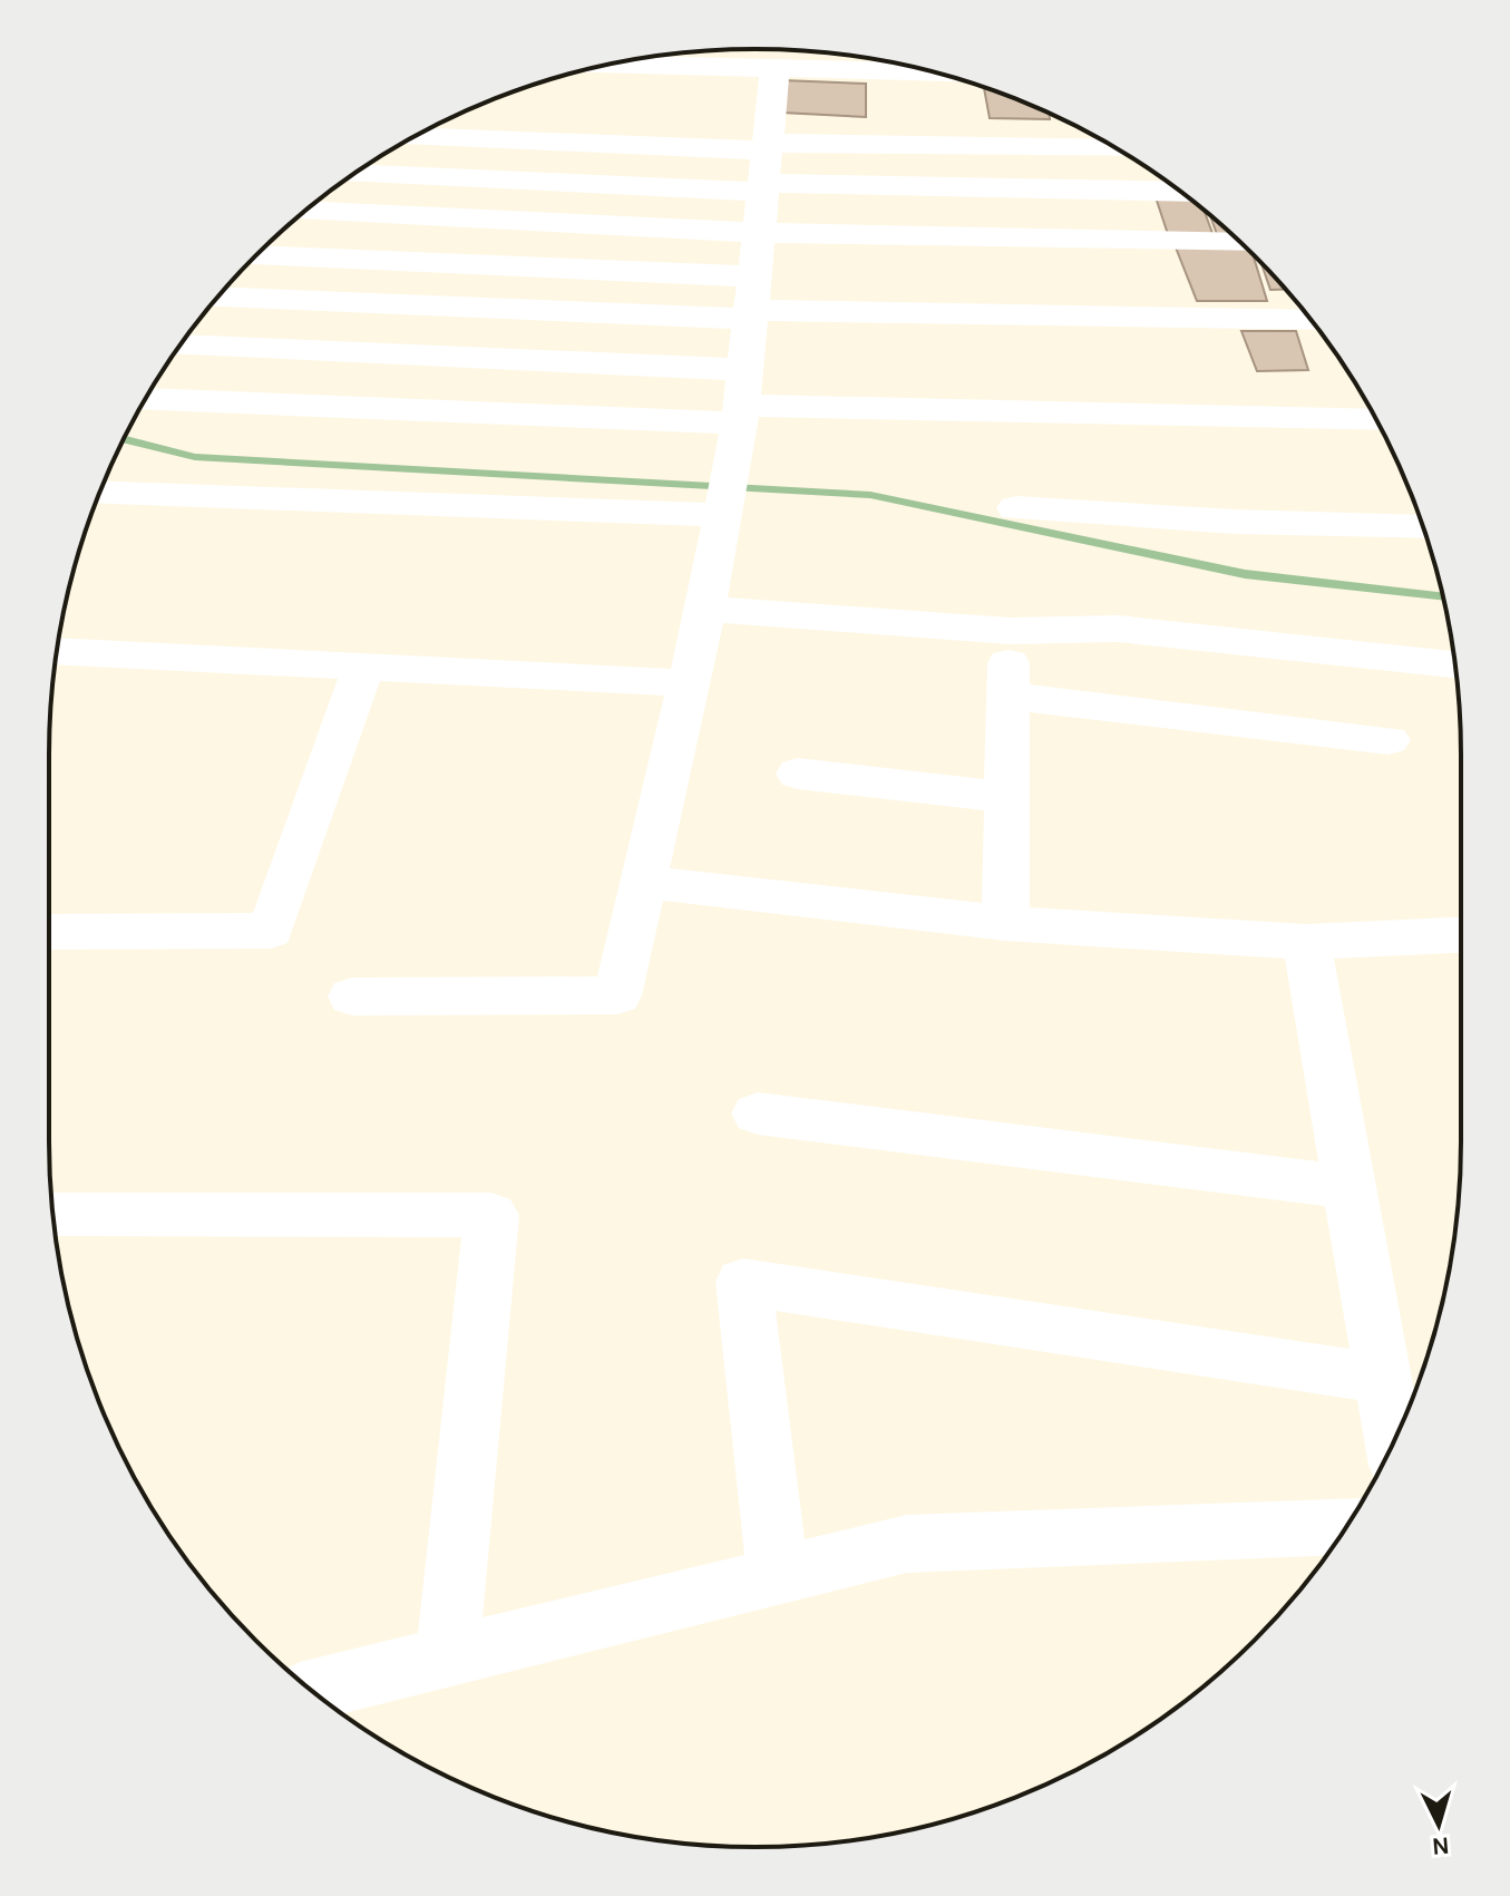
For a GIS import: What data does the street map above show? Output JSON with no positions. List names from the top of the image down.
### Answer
{
  "north": "bottom"
}
